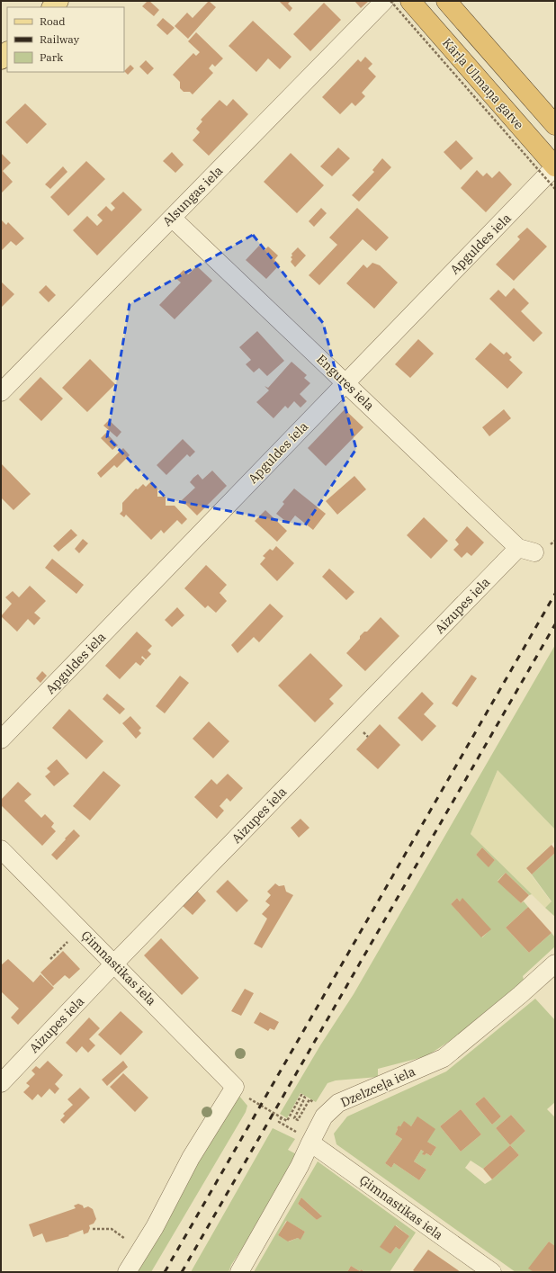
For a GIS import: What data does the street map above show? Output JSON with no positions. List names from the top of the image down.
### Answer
{
  "streets": {
    "highway": ["Kārļa Ulmaņa gatve"],
    "street": [
      "Alsungas iela",
      "Apguldes iela",
      "Engures iela",
      "Aizupes iela",
      "Ģimnastikas iela",
      "Dzelzceļa iela"
    ]
  },
  "crossings": [
    ["Kārļa Ulmaņa gatve", "Apguldes iela"],
    ["Alsungas iela", "Engures iela"],
    ["Apguldes iela", "Engures iela"],
    ["Engures iela", "Aizupes iela"],
    ["Aizupes iela", "Ģimnastikas iela"],
    ["Ģimnastikas iela", "Dzelzceļa iela"]
  ],
  "legend": ["Road", "Railway", "Park"]
}
